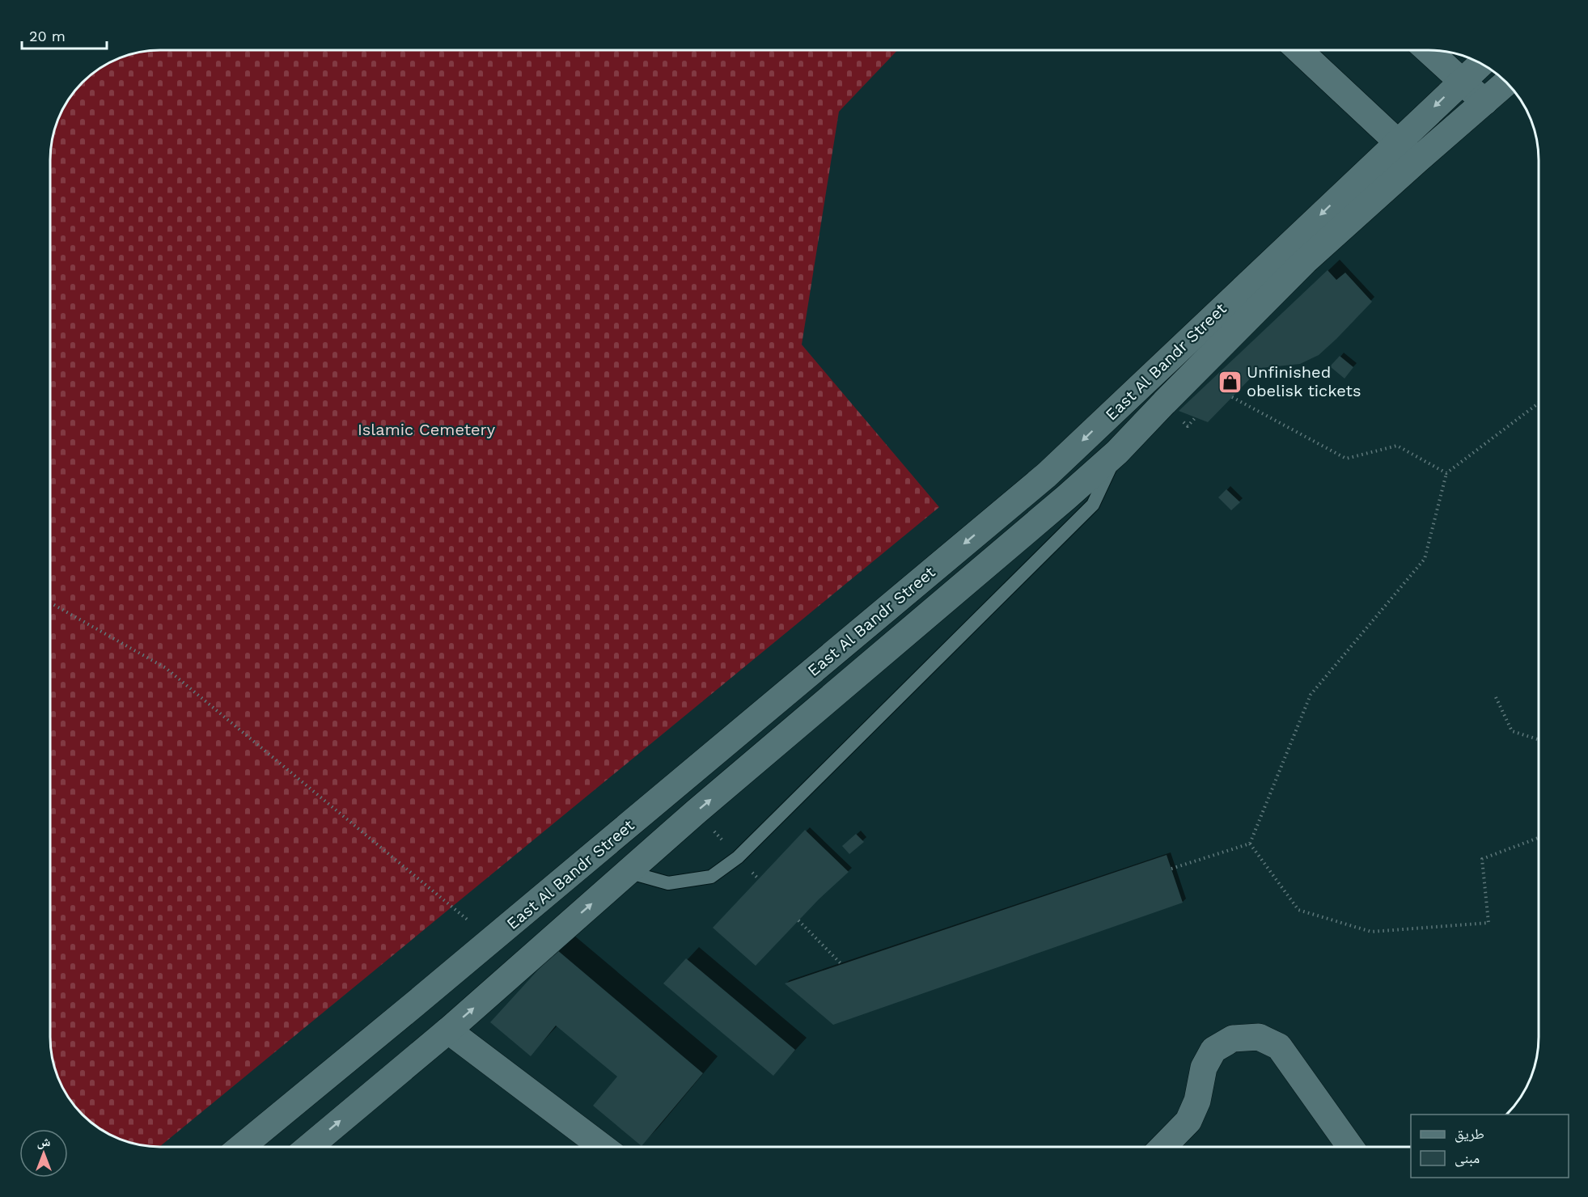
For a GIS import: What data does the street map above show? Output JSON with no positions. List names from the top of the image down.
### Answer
{
  "streets": {
    "main road": ["East Al Bandr Street"]
  },
  "parks": ["Islamic Cemetery"],
  "places": {
    "shop": ["Unfinished obelisk tickets"]
  },
  "legend": ["طريق", "مبنى"],
  "scale_bar": "20 m",
  "north": "top"
}
